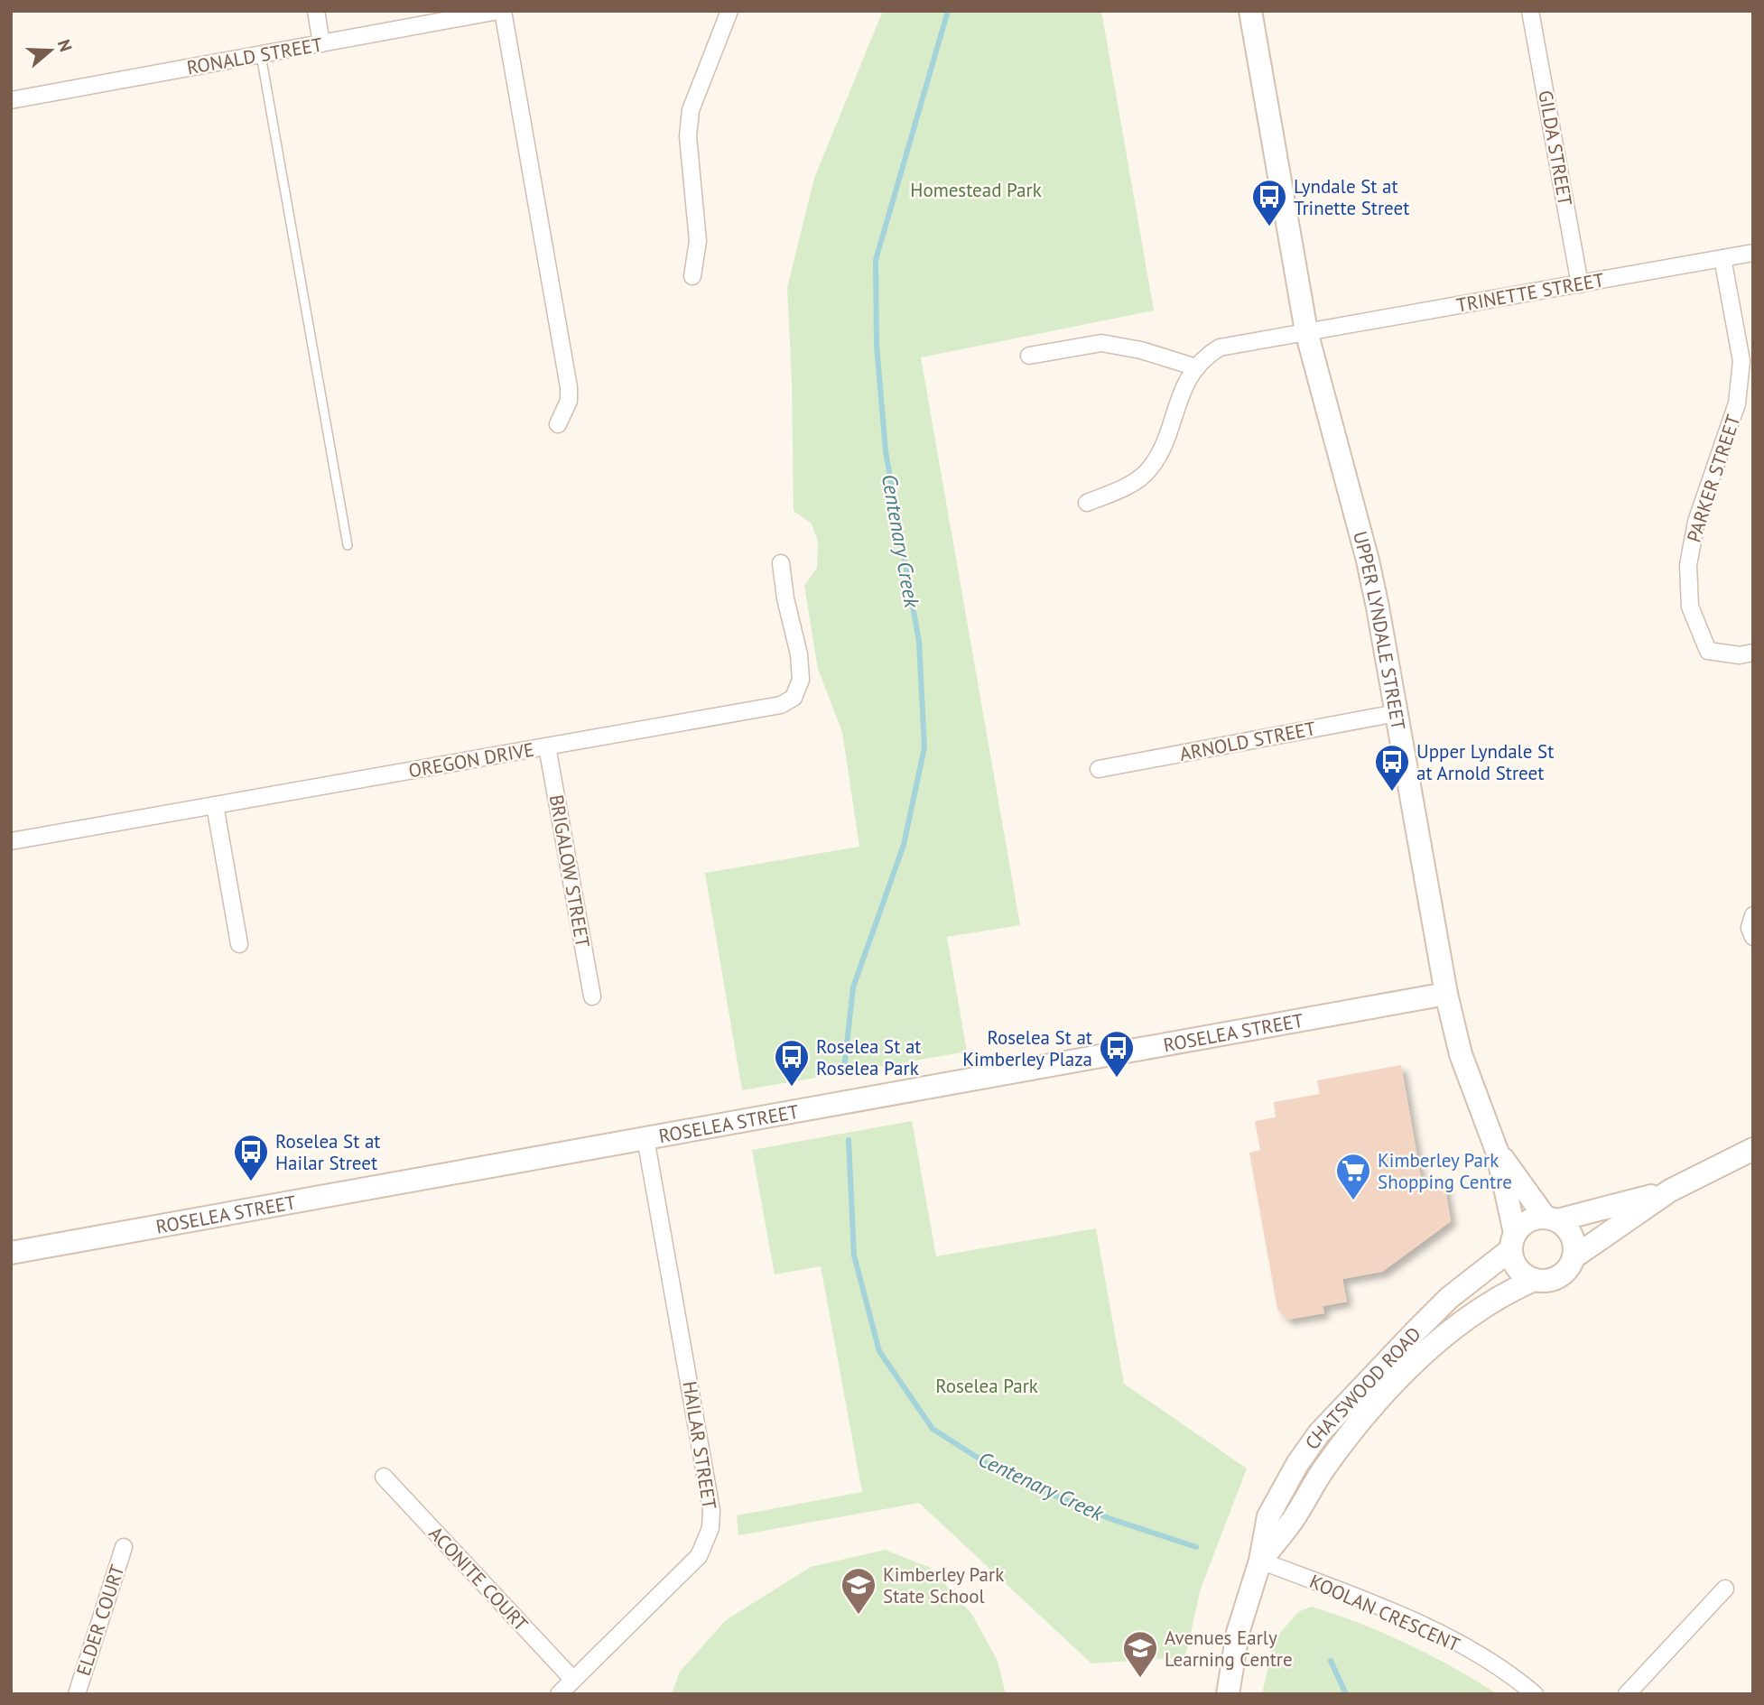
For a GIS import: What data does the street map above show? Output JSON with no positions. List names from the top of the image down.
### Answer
{
  "streets": {
    "street": [
      "RONALD STREET",
      "GILDA STREET",
      "TRINETTE STREET",
      "PARKER STREET",
      "UPPER LYNDALE STREET",
      "ARNOLD STREET",
      "OREGON DRIVE",
      "BRIGALOW STREET",
      "ROSELEA STREET",
      "CHATSWOOD ROAD",
      "HAILAR STREET",
      "ACONITE COURT",
      "KOOLAN CRESCENT",
      "ELDER COURT"
    ]
  },
  "crossings": [
    ["GILDA STREET", "TRINETTE STREET"],
    ["TRINETTE STREET", "PARKER STREET"],
    ["TRINETTE STREET", "UPPER LYNDALE STREET"],
    ["UPPER LYNDALE STREET", "ARNOLD STREET"],
    ["UPPER LYNDALE STREET", "ROSELEA STREET"],
    ["UPPER LYNDALE STREET", "CHATSWOOD ROAD"],
    ["OREGON DRIVE", "BRIGALOW STREET"],
    ["ROSELEA STREET", "HAILAR STREET"],
    ["CHATSWOOD ROAD", "KOOLAN CRESCENT"],
    ["HAILAR STREET", "ACONITE COURT"]
  ],
  "water": ["Centenary Creek"],
  "parks": ["Homestead Park", "Roselea Park"],
  "places": {
    "bus stop": [
      "Lyndale St at Trinette Street",
      "Upper Lyndale St at Arnold Street",
      "Roselea St at Kimberley Plaza",
      "Roselea St at Roselea Park",
      "Roselea St at Hailar Street"
    ],
    "supermarket": ["Kimberley Park Shopping Centre"],
    "school or university": ["Kimberley Park State School", "Avenues Early Learning Centre"]
  },
  "north": "right"
}
